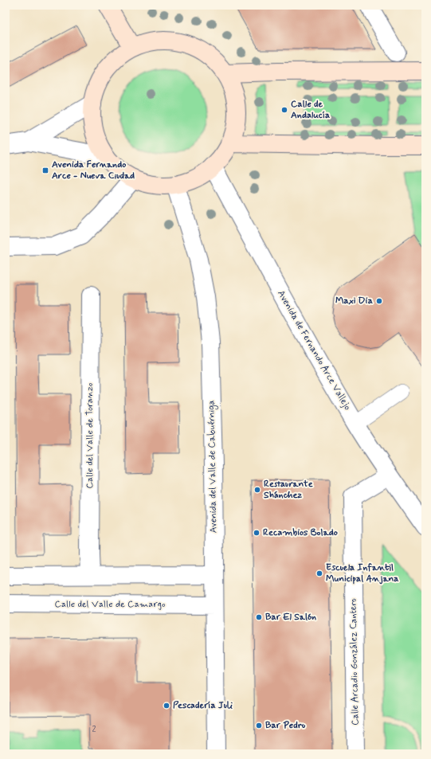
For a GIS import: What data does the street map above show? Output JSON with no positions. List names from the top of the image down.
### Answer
{
  "streets": {
    "street": [
      "Avenida de Fernando Arce Vallejo",
      "Calle del Valle de Toranzo",
      "Avenida del Valle de Cabuérniga",
      "Calle del Valle de Camargo",
      "Calle Arcadio González Cantero"
    ]
  },
  "crossings": [
    ["Avenida de Fernando Arce Vallejo", "Calle Arcadio González Cantero"],
    ["Avenida del Valle de Cabuérniga", "Calle del Valle de Camargo"]
  ],
  "places": {
    "other": [
      "Calle de Andalucía",
      "Maxi Dia",
      "Restaurante Shánchez",
      "Recambios Bolado",
      "Escuela Infantil Municipal Anjana",
      "Bar El Salón",
      "Pescadería Juli",
      "Bar Pedro"
    ],
    "transit": ["Avenida Fernando Arce - Nueva Ciudad"]
  },
  "house_numbers": ["2"]
}
